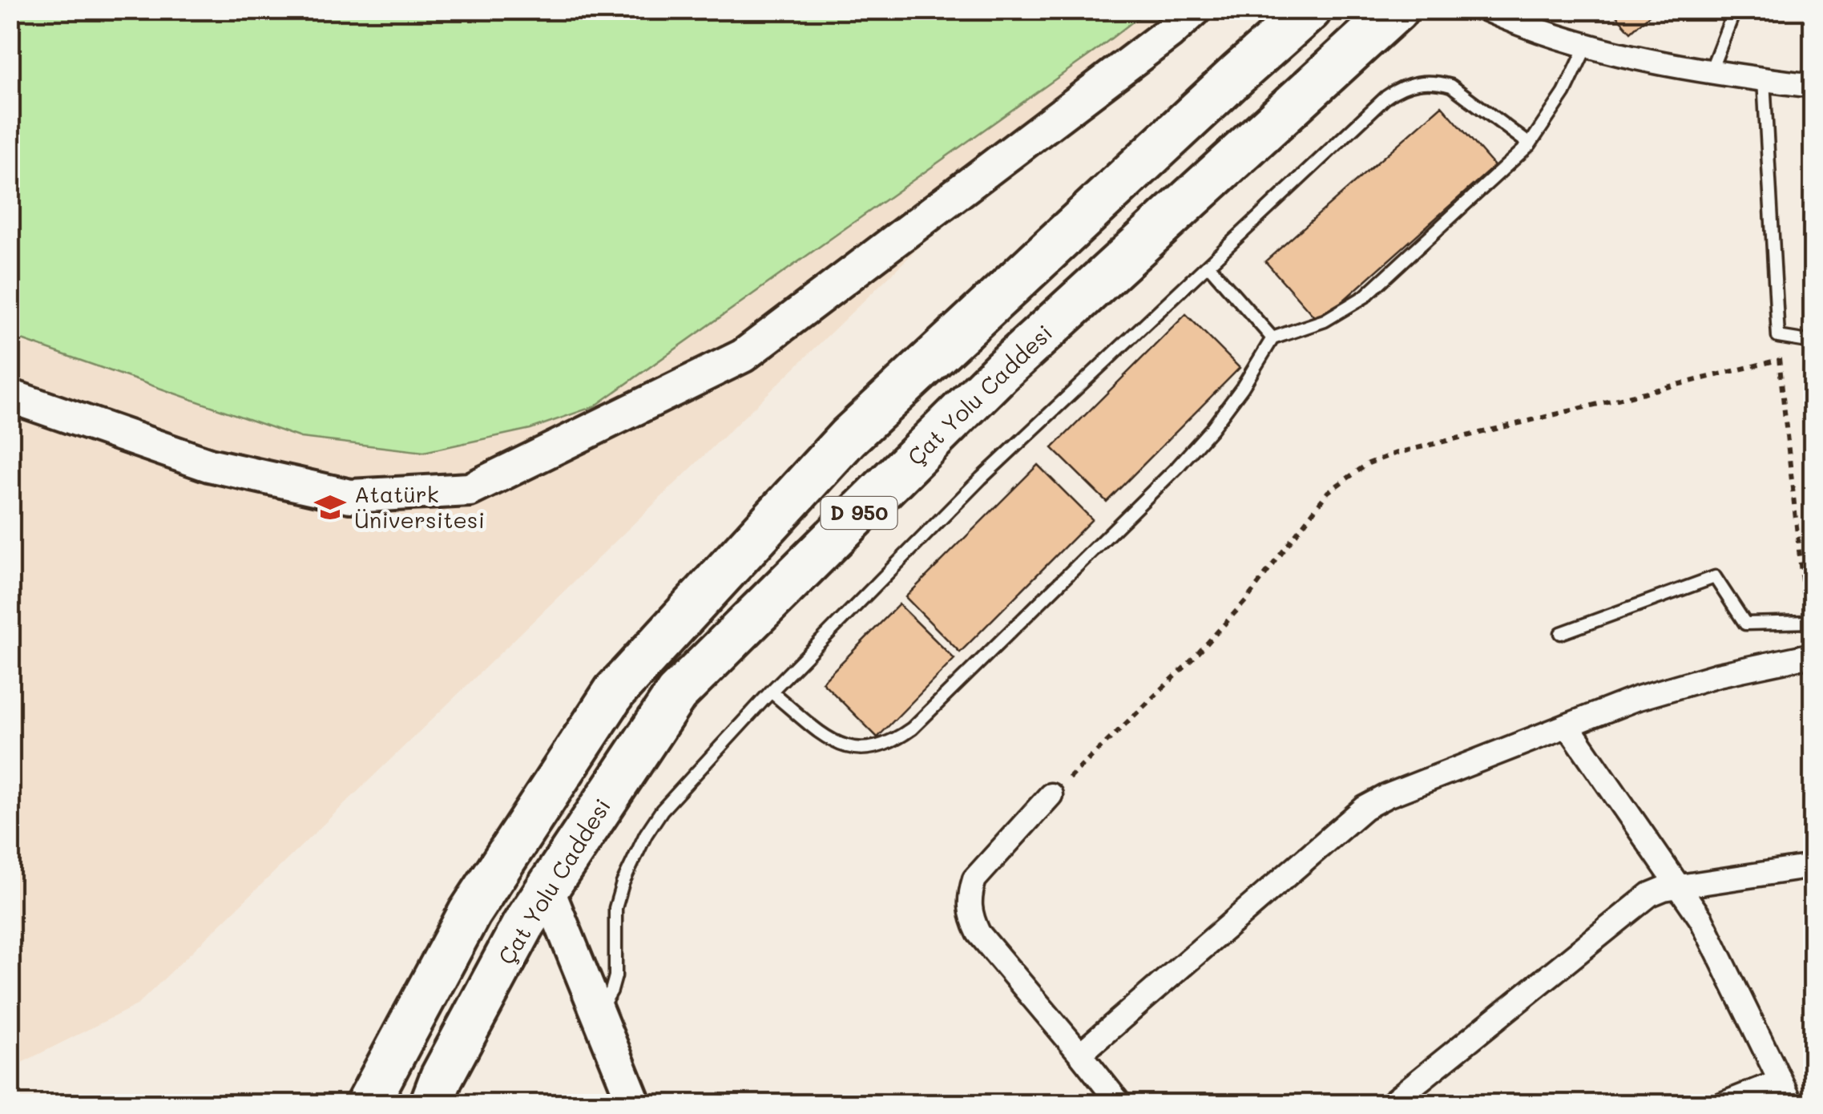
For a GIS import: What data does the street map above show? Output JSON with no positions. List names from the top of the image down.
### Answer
{
  "streets": {
    "highway": ["Çat Yolu Caddesi", "D 950"]
  },
  "places": {
    "school or university": ["Atatürk Üniversitesi"]
  }
}
